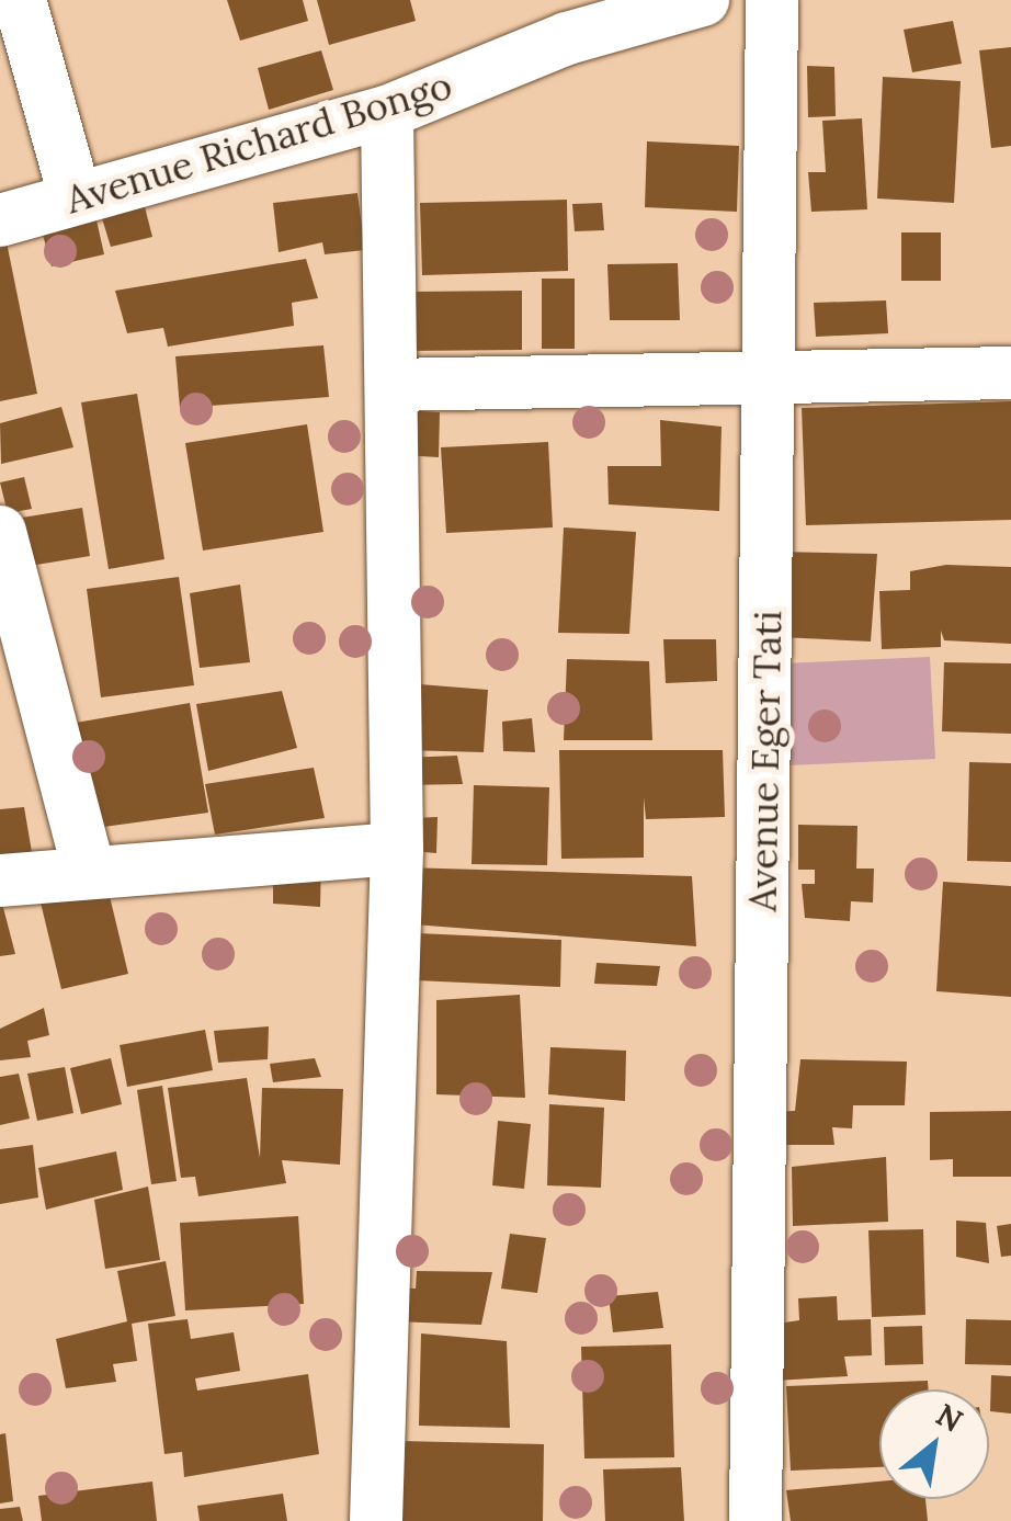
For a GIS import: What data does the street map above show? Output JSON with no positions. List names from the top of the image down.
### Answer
{
  "streets": {
    "street": ["Avenue Richard Bongo", "Avenue Eger Tati"]
  },
  "north": "top right"
}
